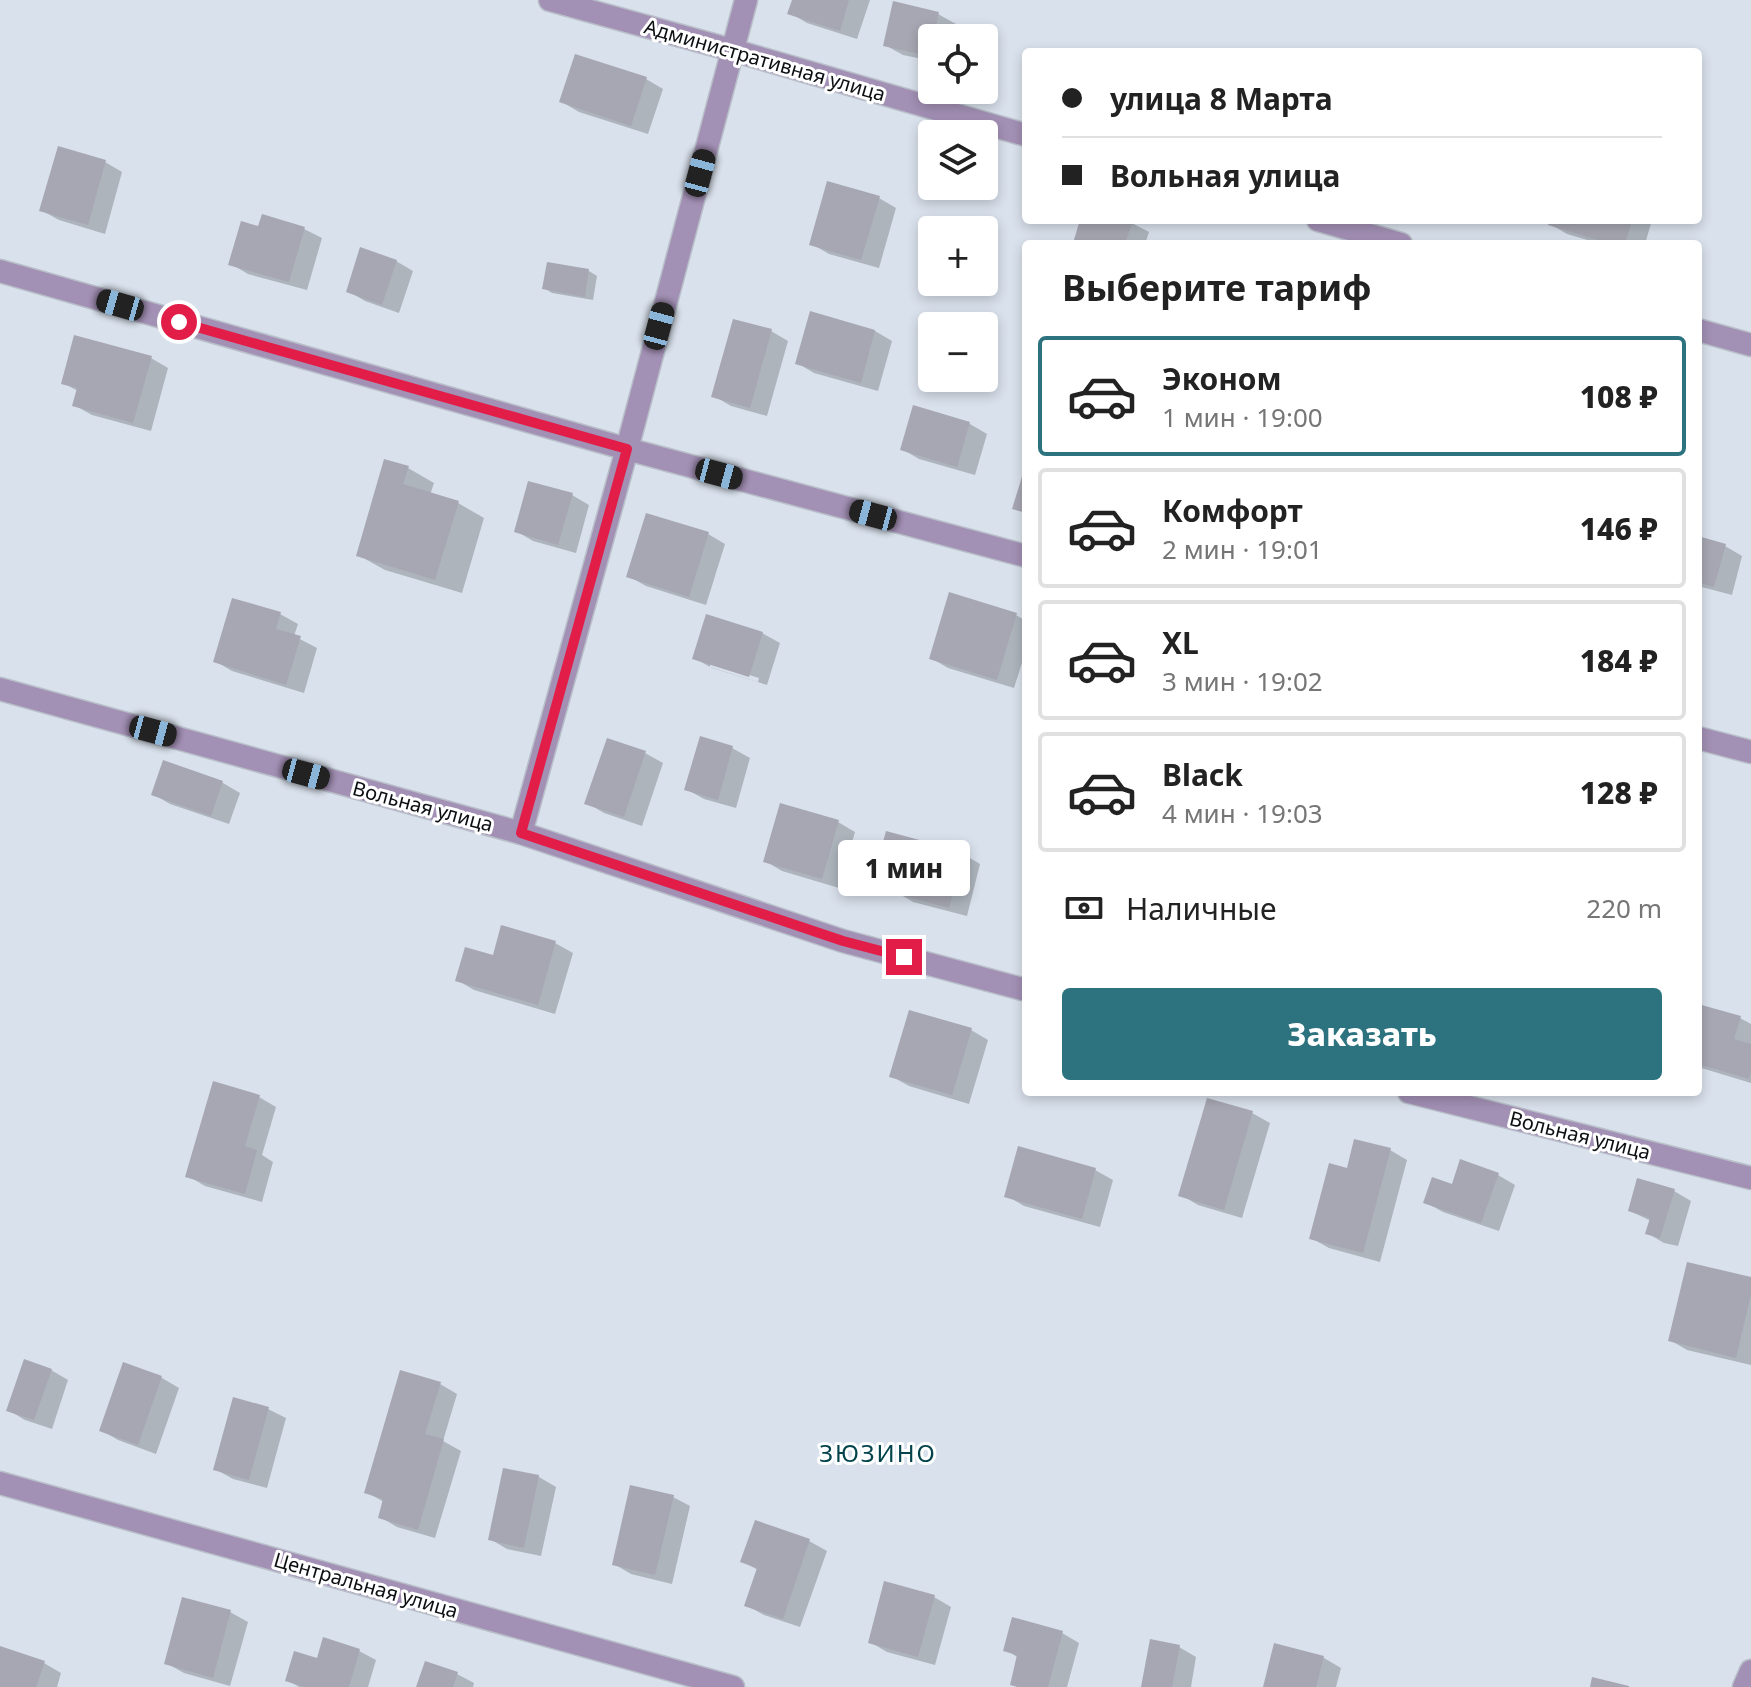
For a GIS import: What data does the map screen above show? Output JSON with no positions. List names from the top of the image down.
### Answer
{
  "streets": {
    "street": ["Административная улица", "Вольная улица", "Центральная улица"]
  },
  "districts": ["ЗЮЗИНО"],
  "page": {
    "map_buttons": ["+", "−"],
    "banner": ["улица 8 Марта", "Вольная улица"],
    "heading": "Выберите тариф",
    "list": [
      {
        "name": "Эконом",
        "note": "1 мин · 19:00",
        "value": "108 ₽"
      },
      {
        "name": "Комфорт",
        "note": "2 мин · 19:01",
        "value": "146 ₽"
      },
      {
        "name": "XL",
        "note": "3 мин · 19:02",
        "value": "184 ₽"
      },
      {
        "name": "Black",
        "note": "4 мин · 19:03",
        "value": "128 ₽"
      }
    ],
    "bubble": "1 мин",
    "pay": ["Наличные", "220 m"],
    "buttons": "Заказать"
  }
}
